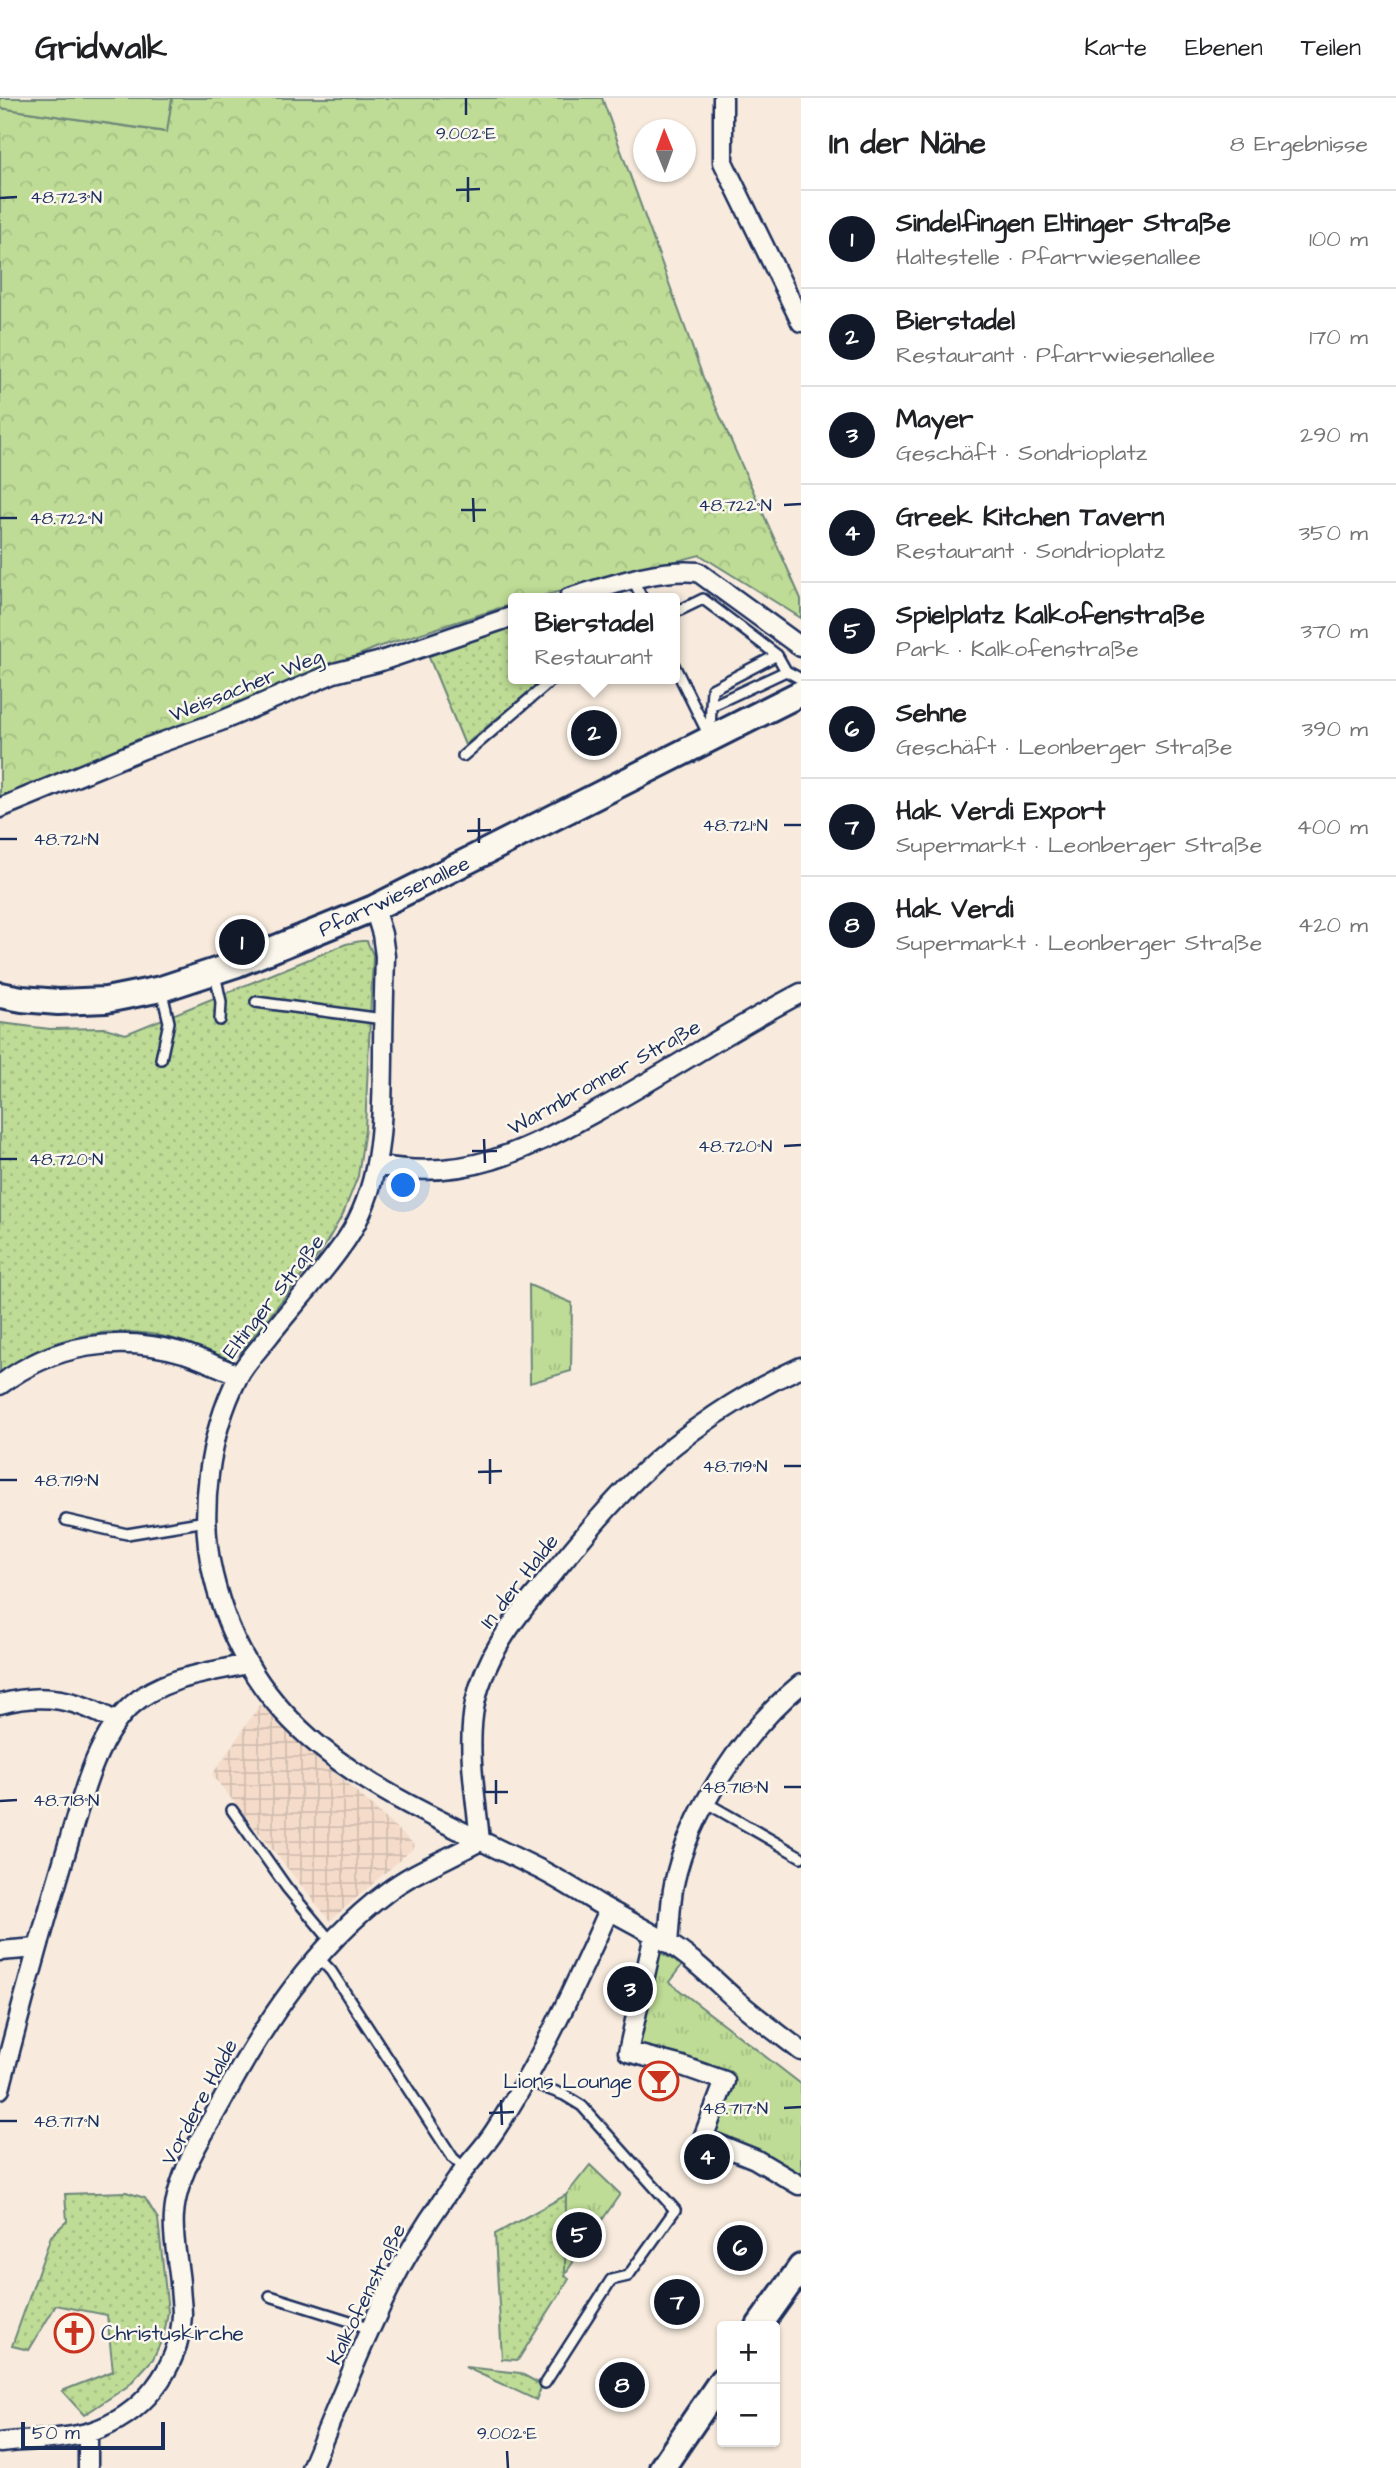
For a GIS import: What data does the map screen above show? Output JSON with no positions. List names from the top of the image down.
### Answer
{
  "streets": {
    "main road": ["Pfarrwiesenallee"],
    "street": [
      "Weissacher Weg",
      "Warmbronner Straße",
      "Eltinger Straße",
      "In der Halde",
      "Vordere Halde",
      "Kalkofenstraße"
    ]
  },
  "crossings": [
    ["Pfarrwiesenallee", "Eltinger Straße"],
    ["Warmbronner Straße", "Eltinger Straße"],
    ["Eltinger Straße", "In der Halde"],
    ["Eltinger Straße", "Vordere Halde"],
    ["In der Halde", "Vordere Halde"]
  ],
  "places": {
    "bar": ["Lions Lounge"],
    "church": ["Christuskirche"]
  },
  "scale_bar": "50 m",
  "north": "top",
  "page": {
    "header": "Gridwalk",
    "nav": ["Karte", "Ebenen", "Teilen"],
    "heading": ["In der Nähe", "8 Ergebnisse"],
    "list": [
      {
        "mark": "1",
        "name": "Sindelfingen Eltinger Straße",
        "note": "Haltestelle · Pfarrwiesenallee",
        "value": "100 m"
      },
      {
        "mark": "2",
        "name": "Bierstadel",
        "note": "Restaurant · Pfarrwiesenallee",
        "value": "170 m"
      },
      {
        "mark": "3",
        "name": "Mayer",
        "note": "Geschäft · Sondrioplatz",
        "value": "290 m"
      },
      {
        "mark": "4",
        "name": "Greek Kitchen Tavern",
        "note": "Restaurant · Sondrioplatz",
        "value": "350 m"
      },
      {
        "mark": "5",
        "name": "Spielplatz Kalkofenstraße",
        "note": "Park · Kalkofenstraße",
        "value": "370 m"
      },
      {
        "mark": "6",
        "name": "Sehne",
        "note": "Geschäft · Leonberger Straße",
        "value": "390 m"
      },
      {
        "mark": "7",
        "name": "Hak Verdi Export",
        "note": "Supermarkt · Leonberger Straße",
        "value": "400 m"
      },
      {
        "mark": "8",
        "name": "Hak Verdi",
        "note": "Supermarkt · Leonberger Straße",
        "value": "420 m"
      }
    ],
    "popup": ["Bierstadel", "Restaurant"],
    "pins": [
      "2",
      "1",
      "3",
      "4",
      "5",
      "6",
      "7",
      "8"
    ],
    "map_buttons": ["+", "−"],
    "scale": "50 m"
  },
  "coordinates": [
    "9.002°E",
    "48.723°N",
    "48.722°N",
    "48.721°N",
    "48.720°N",
    "48.719°N",
    "48.718°N",
    "48.717°N"
  ]
}
